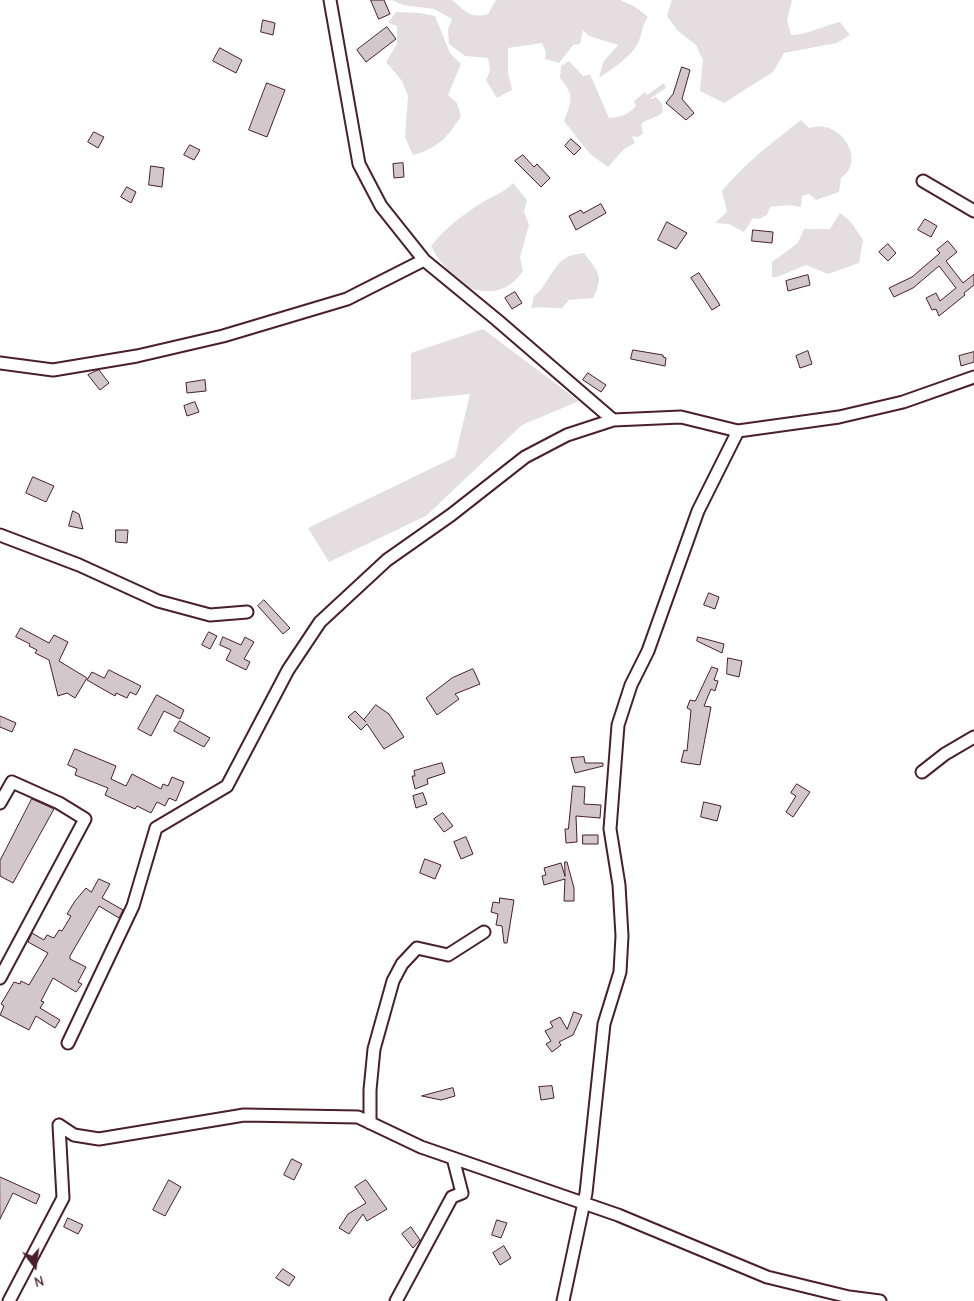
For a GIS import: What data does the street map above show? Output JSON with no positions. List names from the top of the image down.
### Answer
{
  "north": "bottom"
}
